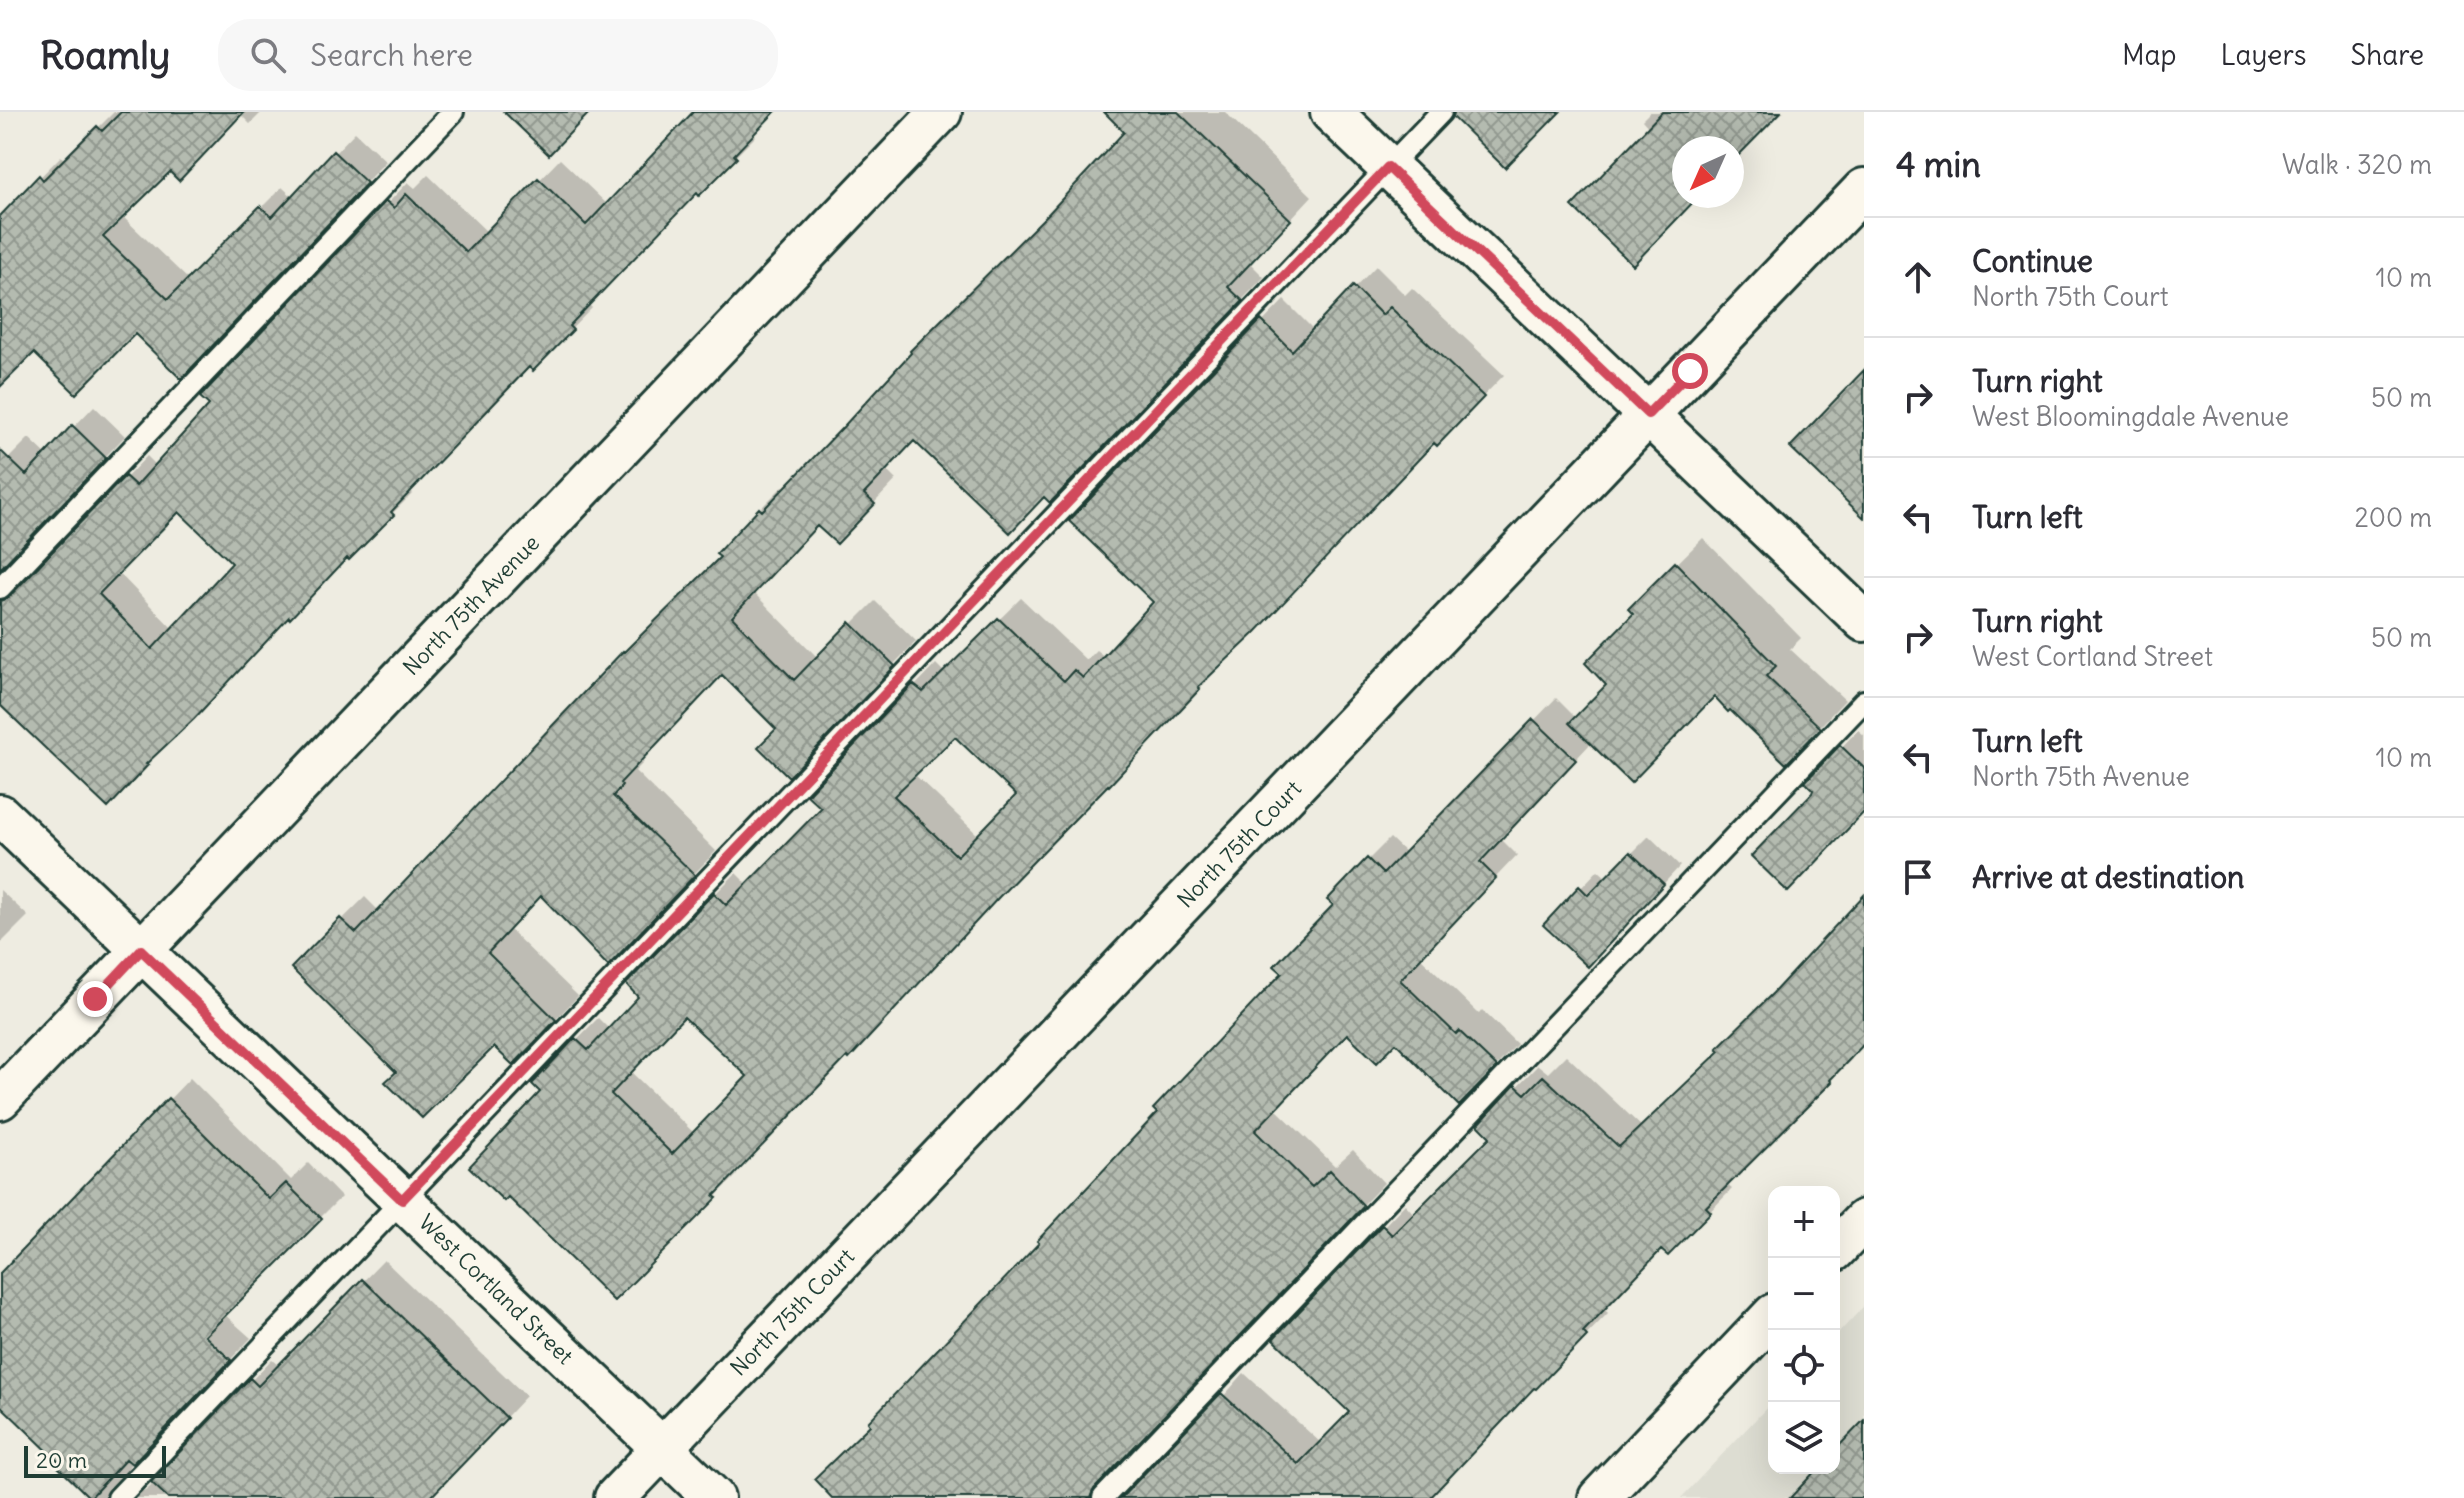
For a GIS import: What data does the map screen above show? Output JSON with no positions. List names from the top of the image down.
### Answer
{
  "streets": {
    "street": ["North 75th Avenue", "North 75th Court", "West Cortland Street"]
  },
  "crossings": [
    ["North 75th Avenue", "West Cortland Street"],
    ["North 75th Court", "West Cortland Street"]
  ],
  "scale_bar": "20 m",
  "north": "bottom left",
  "page": {
    "header": "Roamly",
    "search": "Search here",
    "nav": ["Map", "Layers", "Share"],
    "heading": ["4 min", "Walk · 320 m"],
    "list": [
      ["Continue", "North 75th Court", "10 m"],
      ["Turn right", "West Bloomingdale Avenue", "50 m"],
      ["Turn left", "200 m"],
      ["Turn right", "West Cortland Street", "50 m"],
      ["Turn left", "North 75th Avenue", "10 m"],
      "Arrive at destination"
    ],
    "map_buttons": ["+", "−"],
    "scale": "20 m"
  }
}
